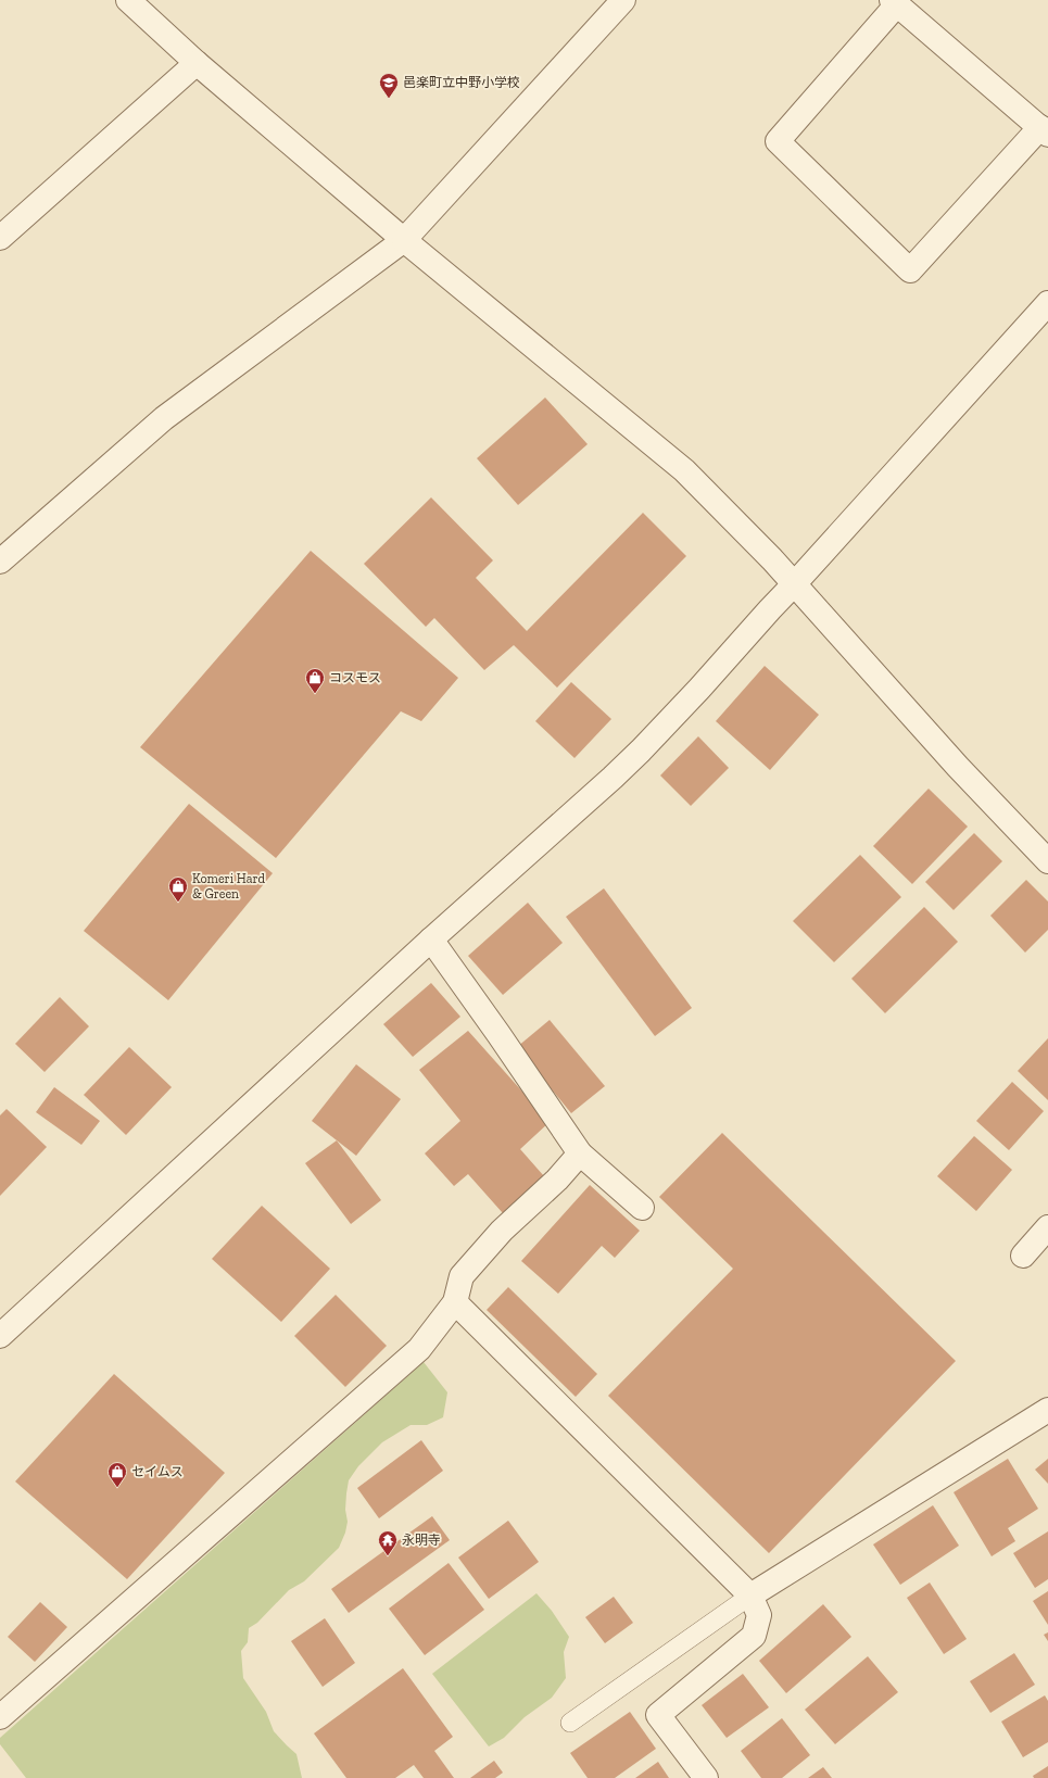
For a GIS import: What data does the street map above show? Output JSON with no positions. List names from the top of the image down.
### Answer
{
  "places": {
    "school or university": ["邑楽町立中野小学校"],
    "shop": ["コスモス", "Komeri Hard & Green", "セイムス"],
    "temple": ["永明寺"]
  }
}
